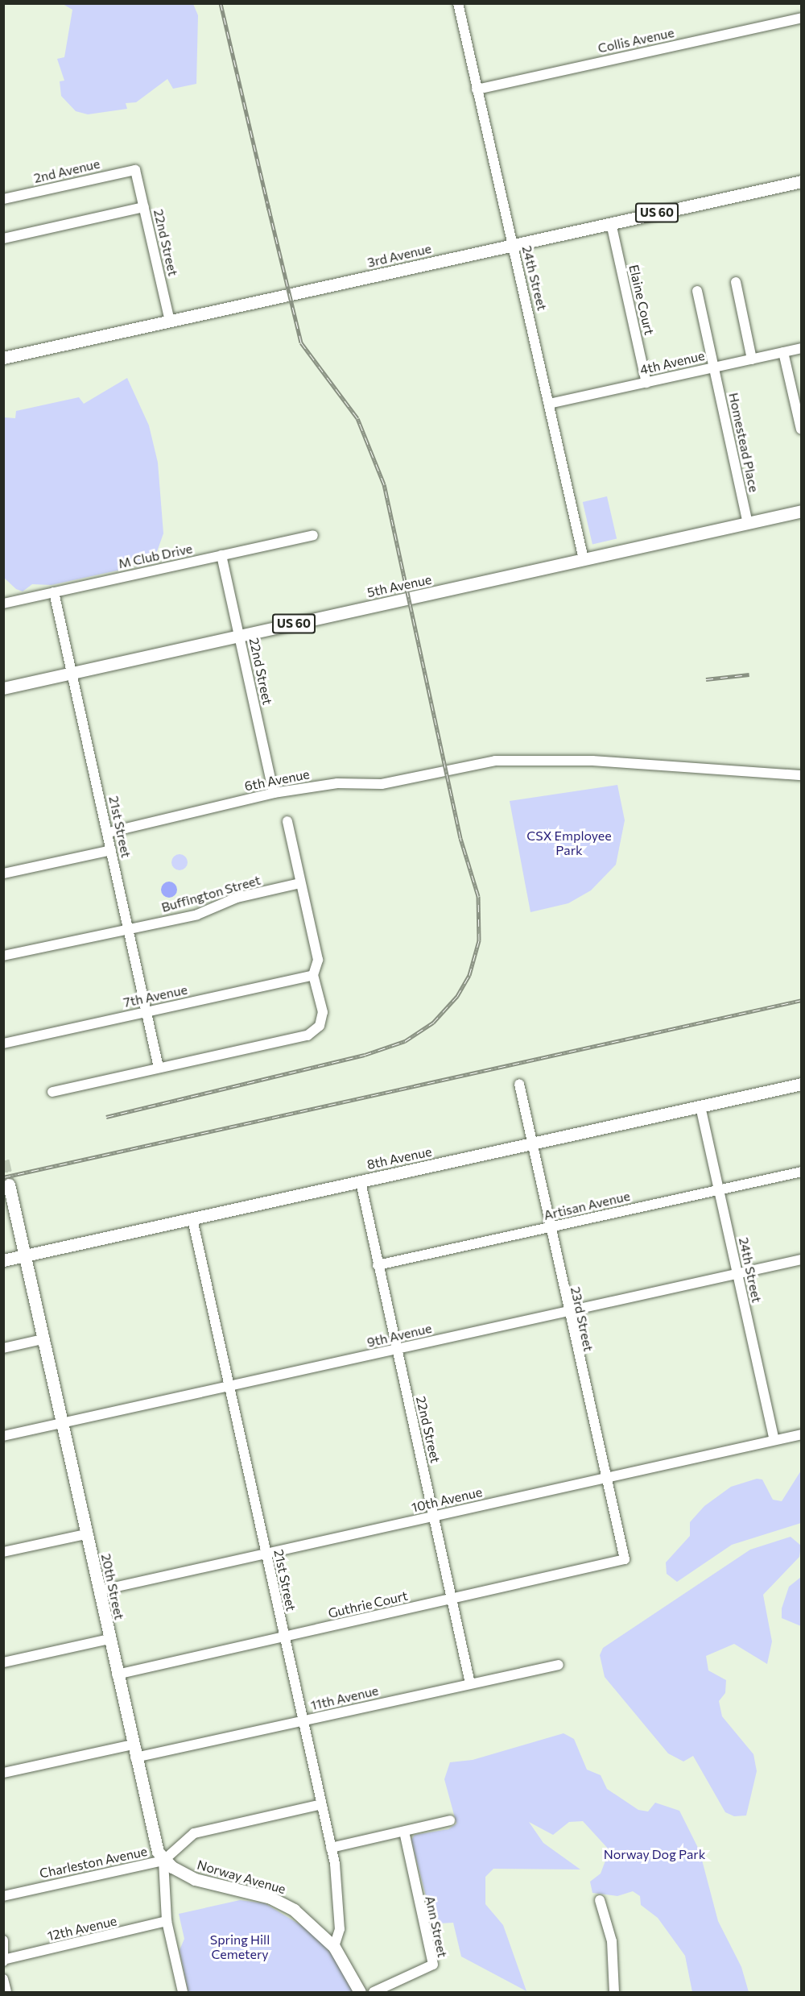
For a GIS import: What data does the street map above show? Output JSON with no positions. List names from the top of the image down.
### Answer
{
  "streets": {
    "main road": [
      "US 60",
      "3rd Avenue",
      "5th Avenue",
      "8th Avenue",
      "20th Street",
      "Norway Avenue"
    ],
    "street": [
      "Collis Avenue",
      "2nd Avenue",
      "22nd Street",
      "24th Street",
      "Elaine Court",
      "4th Avenue",
      "Homestead Place",
      "M Club Drive",
      "6th Avenue",
      "21st Street",
      "Buffington Street",
      "7th Avenue",
      "Artisan Avenue",
      "23rd Street",
      "9th Avenue",
      "10th Avenue",
      "Guthrie Court",
      "11th Avenue",
      "Charleston Avenue",
      "Ann Street",
      "12th Avenue"
    ]
  },
  "crossings": [
    ["Collis Avenue", "24th Street"],
    ["2nd Avenue", "22nd Street"],
    ["22nd Street", "3rd Avenue"],
    ["22nd Street", "M Club Drive"],
    ["22nd Street", "5th Avenue"],
    ["22nd Street", "6th Avenue"],
    ["22nd Street", "8th Avenue"],
    ["22nd Street", "Artisan Avenue"],
    ["22nd Street", "9th Avenue"],
    ["22nd Street", "10th Avenue"],
    ["22nd Street", "Guthrie Court"],
    ["22nd Street", "11th Avenue"],
    ["3rd Avenue", "24th Street"],
    ["3rd Avenue", "Elaine Court"],
    ["24th Street", "4th Avenue"],
    ["24th Street", "5th Avenue"],
    ["24th Street", "8th Avenue"],
    ["24th Street", "Artisan Avenue"],
    ["24th Street", "9th Avenue"],
    ["24th Street", "10th Avenue"],
    ["Elaine Court", "4th Avenue"],
    ["4th Avenue", "Homestead Place"],
    ["Homestead Place", "5th Avenue"],
    ["M Club Drive", "21st Street"],
    ["5th Avenue", "21st Street"],
    ["6th Avenue", "21st Street"],
    ["21st Street", "Buffington Street"],
    ["21st Street", "7th Avenue"],
    ["21st Street", "8th Avenue"],
    ["21st Street", "9th Avenue"],
    ["21st Street", "10th Avenue"],
    ["21st Street", "Guthrie Court"],
    ["21st Street", "11th Avenue"],
    ["21st Street", "Charleston Avenue"],
    ["21st Street", "Norway Avenue"],
    ["8th Avenue", "23rd Street"],
    ["8th Avenue", "20th Street"],
    ["Artisan Avenue", "23rd Street"],
    ["23rd Street", "9th Avenue"],
    ["23rd Street", "10th Avenue"],
    ["23rd Street", "Guthrie Court"],
    ["9th Avenue", "20th Street"],
    ["10th Avenue", "20th Street"],
    ["20th Street", "Guthrie Court"],
    ["20th Street", "11th Avenue"],
    ["20th Street", "Charleston Avenue"],
    ["20th Street", "Norway Avenue"],
    ["20th Street", "12th Avenue"],
    ["Charleston Avenue", "Norway Avenue"]
  ],
  "parks": ["CSX Employee Park", "Norway Dog Park", "Spring Hill Cemetery"]
}
